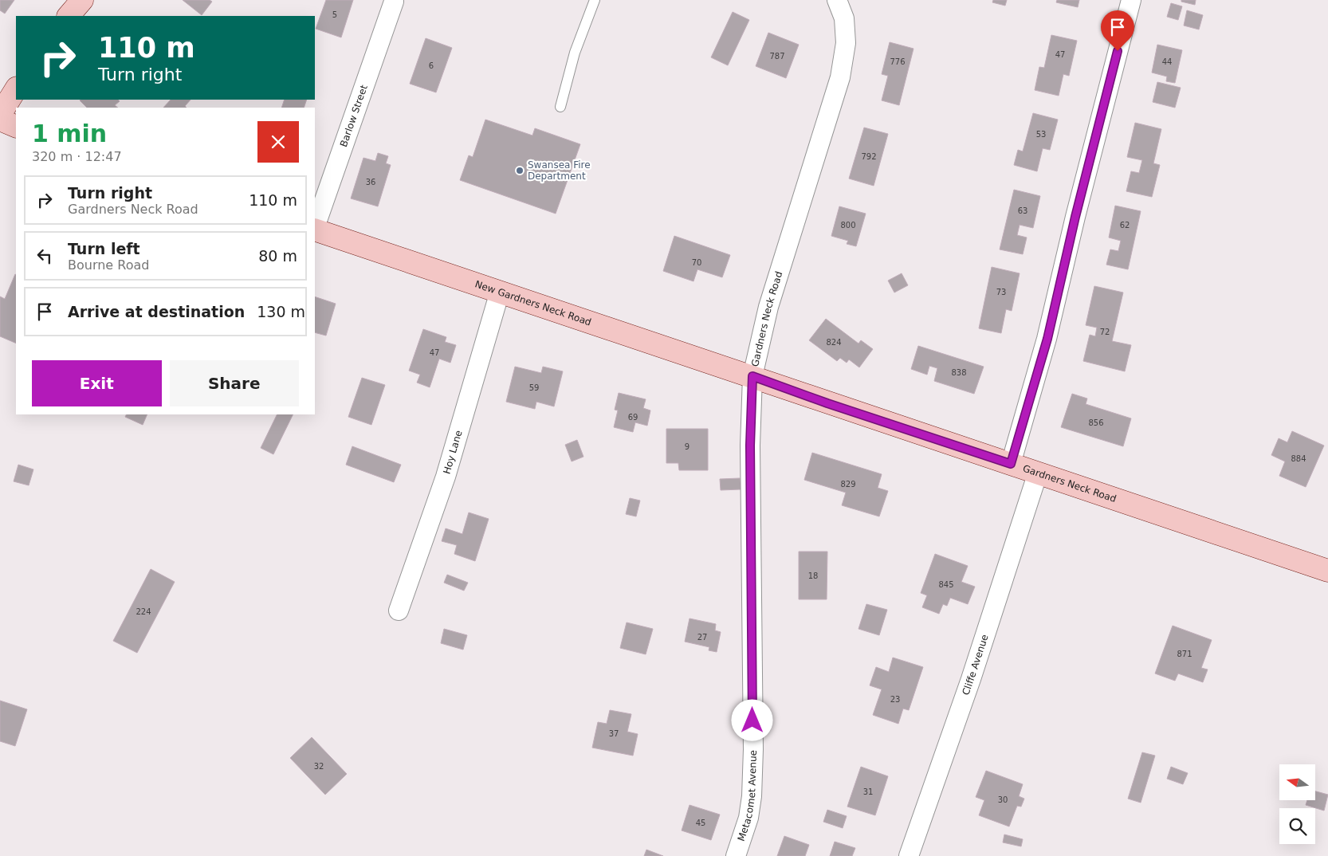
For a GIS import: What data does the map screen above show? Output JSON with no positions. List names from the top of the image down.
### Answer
{
  "streets": {
    "street": [
      "Barlow Street",
      "New Gardners Neck Road",
      "Gardners Neck Road",
      "Hoy Lane",
      "Cliffe Avenue",
      "Metacomet Avenue"
    ]
  },
  "crossings": [
    ["New Gardners Neck Road", "Gardners Neck Road"],
    ["New Gardners Neck Road", "Hoy Lane"],
    ["New Gardners Neck Road", "Metacomet Avenue"],
    ["Gardners Neck Road", "Cliffe Avenue"],
    ["Gardners Neck Road", "Metacomet Avenue"]
  ],
  "places": ["Swansea Fire Department"],
  "house_numbers": [
    "5",
    "47",
    "787",
    "776",
    "44",
    "6",
    "53",
    "792",
    "36",
    "63",
    "800",
    "62",
    "70",
    "73",
    "72",
    "824",
    "47",
    "838",
    "59",
    "69",
    "856",
    "9",
    "884",
    "829",
    "18",
    "845",
    "224",
    "27",
    "871",
    "23",
    "37",
    "32",
    "31",
    "30",
    "45"
  ],
  "north": "left",
  "page": {
    "turn": ["110 m", "Turn right"],
    "heading": ["1 min", "320 m · 12:47"],
    "list": [
      {
        "name": "Turn right",
        "note": "Gardners Neck Road",
        "value": "110 m"
      },
      {
        "name": "Turn left",
        "note": "Bourne Road",
        "value": "80 m"
      },
      {
        "name": "Arrive at destination",
        "value": "130 m"
      }
    ],
    "buttons": ["Exit", "Share"]
  }
}
